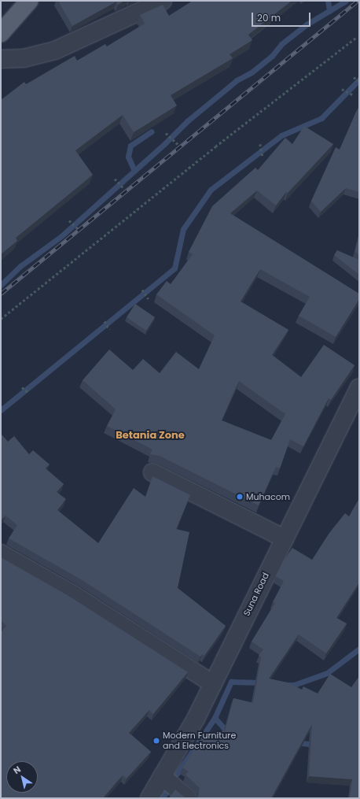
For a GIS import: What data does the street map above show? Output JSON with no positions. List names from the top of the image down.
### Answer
{
  "streets": {
    "street": ["Suna Road"]
  },
  "districts": ["Betania Zone"],
  "places": ["Muhacom", "Modern Furniture and Electronics"],
  "scale_bar": "20 m",
  "north": "top left"
}
